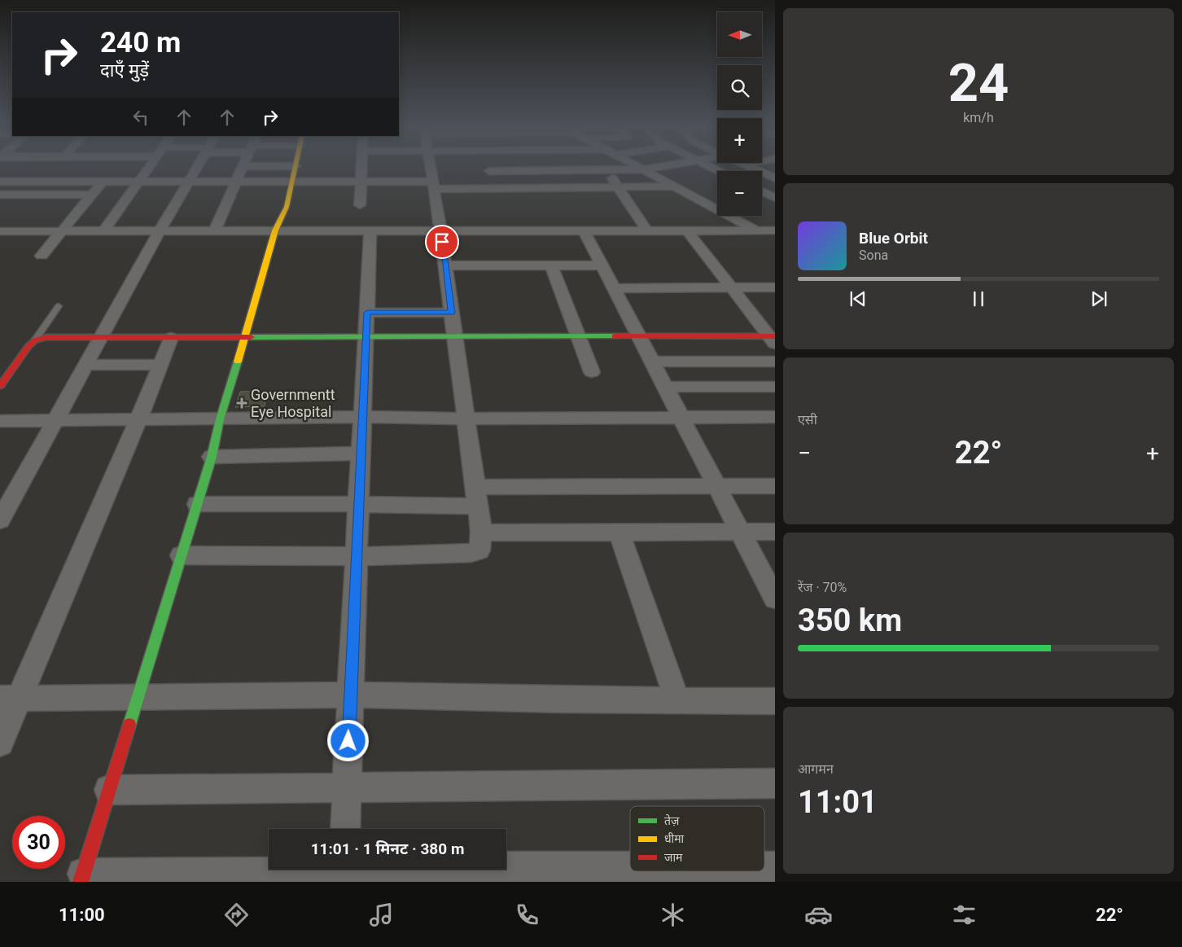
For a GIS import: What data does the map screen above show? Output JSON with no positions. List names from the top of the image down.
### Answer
{
  "places": {
    "health": ["Governmentt Eye Hospital"]
  },
  "legend": ["तेज़", "धीमा", "जाम"],
  "north": "left",
  "page": {
    "tile": [
      ["24", "km/h"],
      "एसी",
      ["रेंज · 70%", "350 km"],
      ["आगमन", "11:01"]
    ],
    "map_buttons": ["+", "−"],
    "turn": ["240 m", "दाएँ मुड़ें"],
    "song": ["Blue Orbit", "Sona"],
    "heat": ["−", "22°", "+"],
    "limit": "30",
    "trip": "11:01 · 1 मिनट · 380 m",
    "tabs": ["11:00", "22°"]
  }
}
